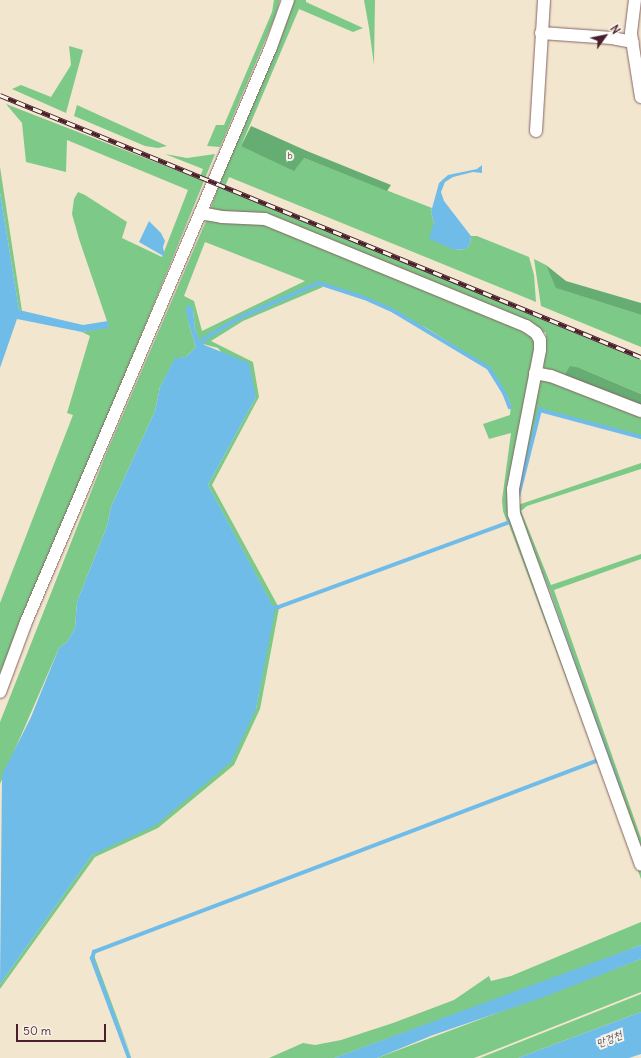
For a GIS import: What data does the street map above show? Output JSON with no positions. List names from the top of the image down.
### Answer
{
  "water": ["만겅천"],
  "parks": ["b"],
  "scale_bar": "50 m",
  "north": "top right"
}
